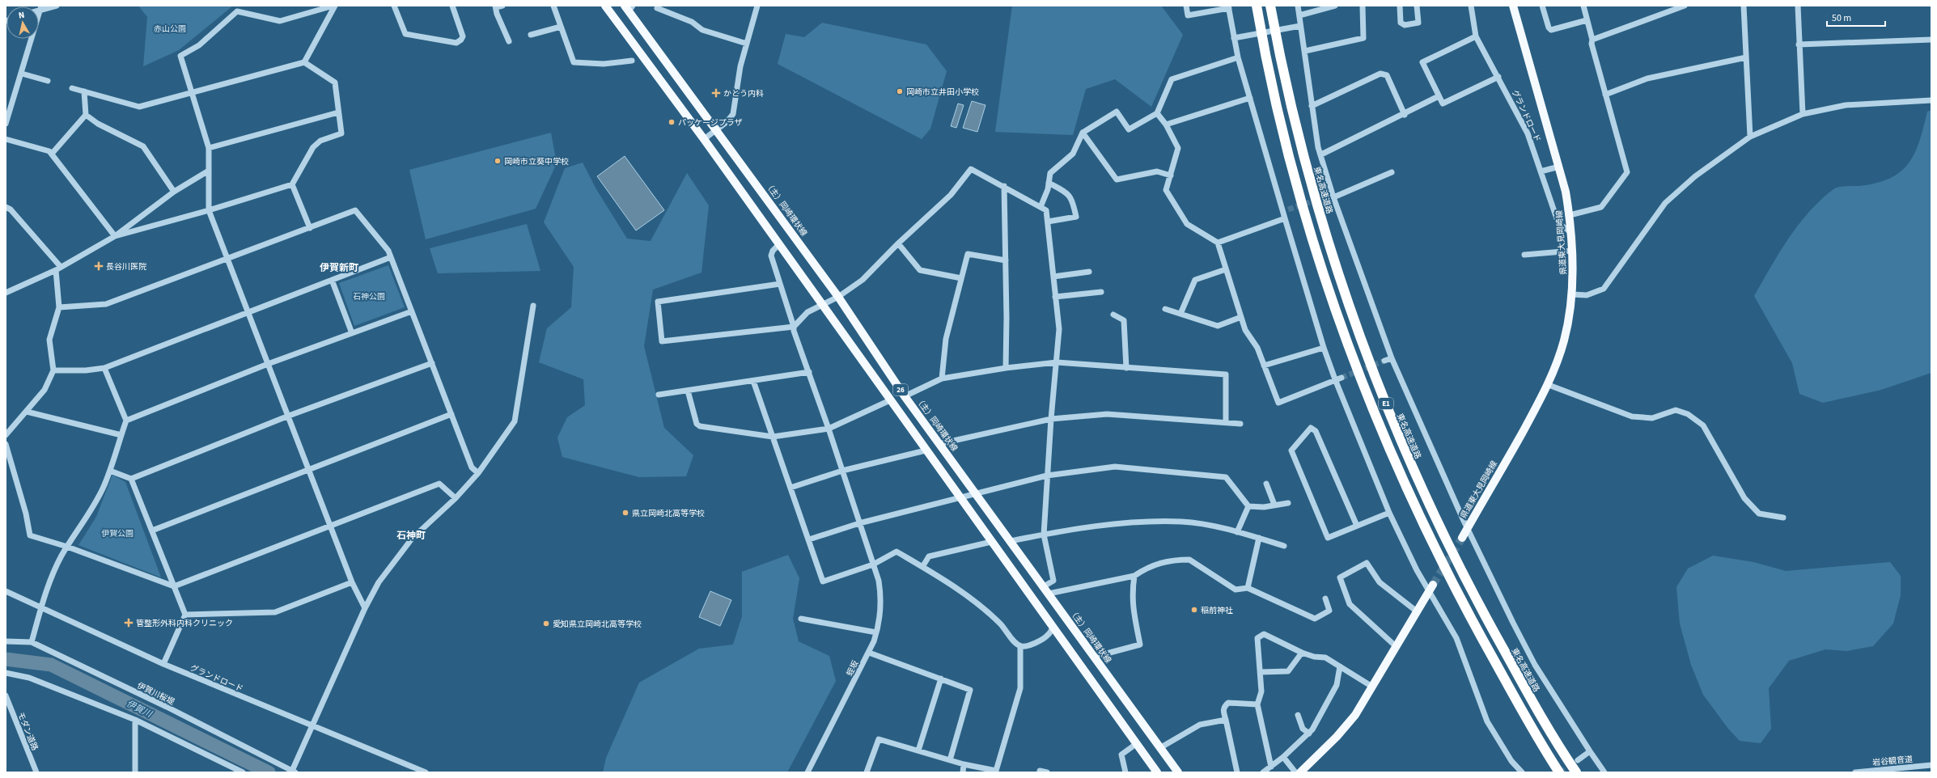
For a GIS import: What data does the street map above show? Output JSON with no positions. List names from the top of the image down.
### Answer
{
  "streets": {
    "highway": ["東名高速道路", "E1"],
    "main road": ["（主）岡崎環状線", "県道東大見岡崎線", "26"],
    "street": [
      "グランドロード",
      "蛭坂",
      "伊賀川桜堤",
      "モダン道路",
      "岩谷観音道"
    ]
  },
  "crossings": [
    ["グランドロード", "県道東大見岡崎線"],
    ["26", "蛭坂"]
  ],
  "districts": ["伊賀新町", "石神町"],
  "water": ["伊賀川"],
  "parks": ["赤山公園", "石神公園", "伊賀公園"],
  "places": {
    "other": [
      "岡崎市立井田小学校",
      "パッケージプラザ",
      "岡崎市立葵中学校",
      "県立岡崎北高等学校",
      "稲前神社",
      "愛知県立岡崎北高等学校"
    ],
    "health": ["かとう内科", "長谷川医院", "管整形外科内科クリニック"]
  },
  "scale_bar": "50 m",
  "north": "top"
}
